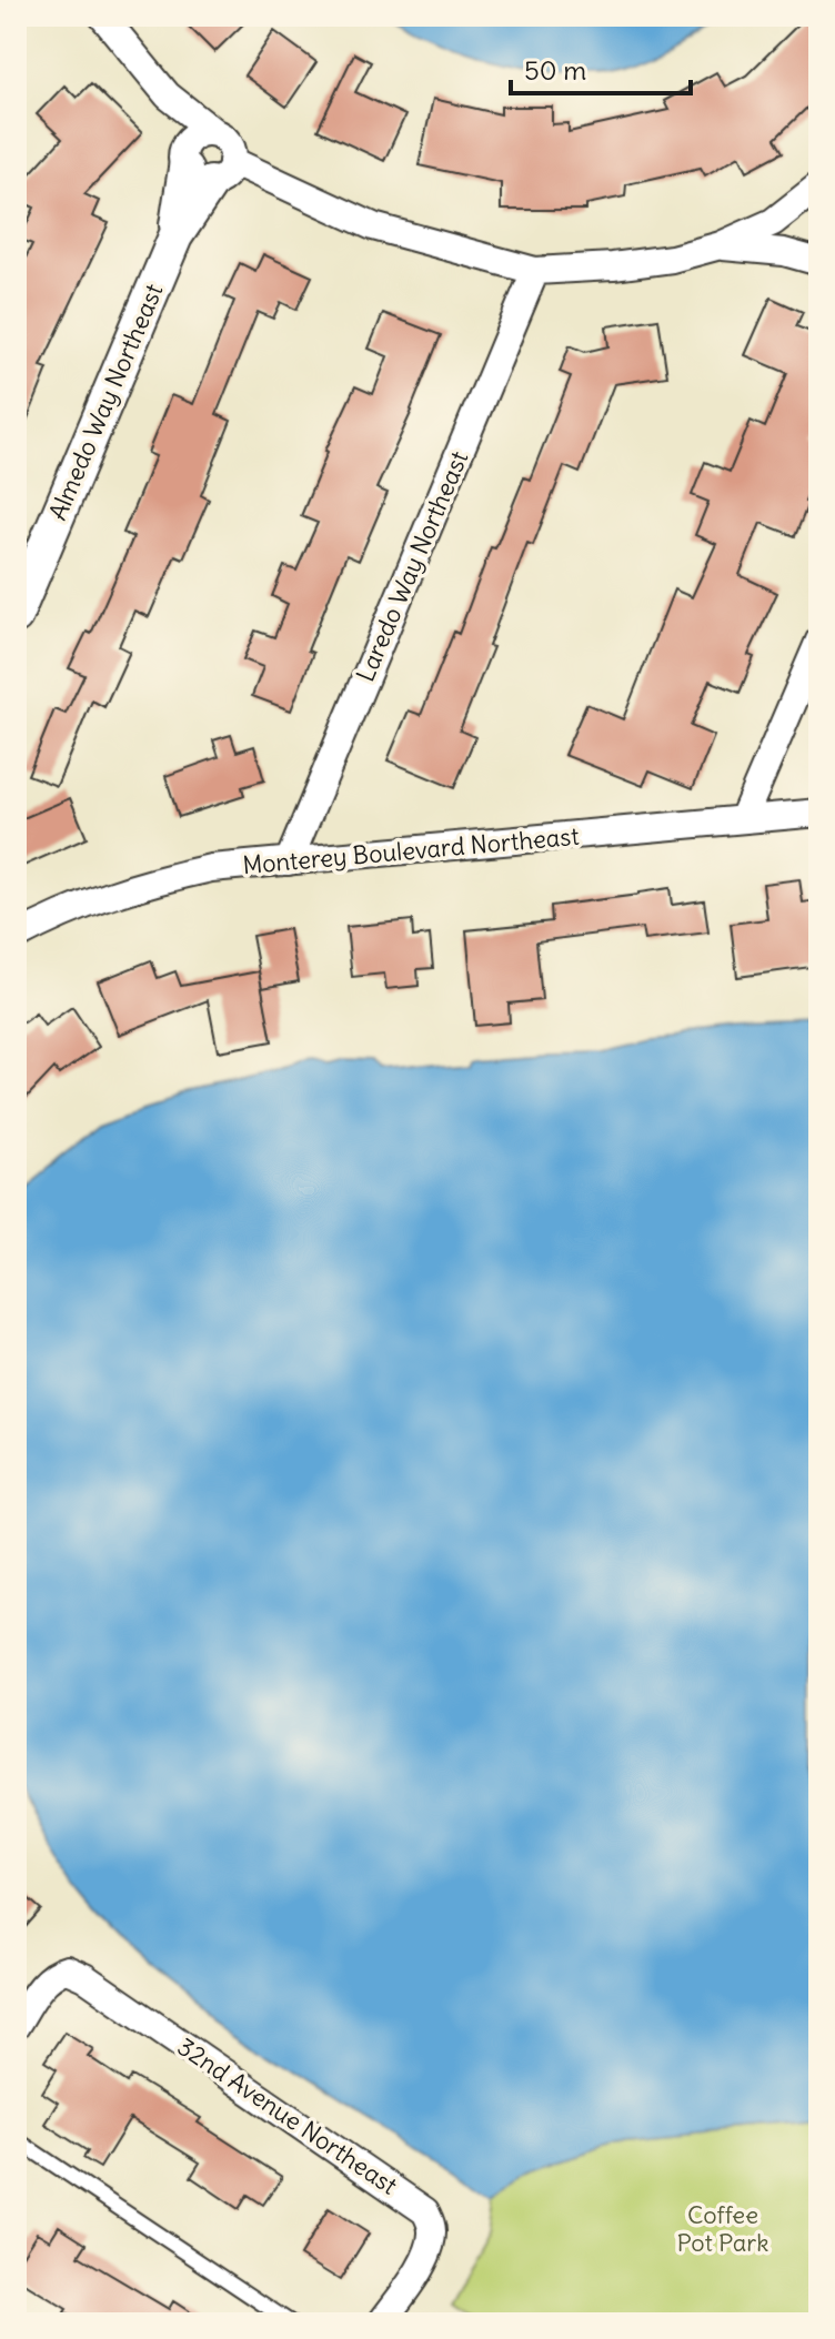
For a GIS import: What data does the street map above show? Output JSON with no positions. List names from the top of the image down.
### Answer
{
  "streets": {
    "street": [
      "Almedo Way Northeast",
      "Laredo Way Northeast",
      "Monterey Boulevard Northeast",
      "32nd Avenue Northeast"
    ]
  },
  "crossings": [
    ["Laredo Way Northeast", "Monterey Boulevard Northeast"]
  ],
  "parks": ["Coffee Pot Park"],
  "scale_bar": "50 m"
}
